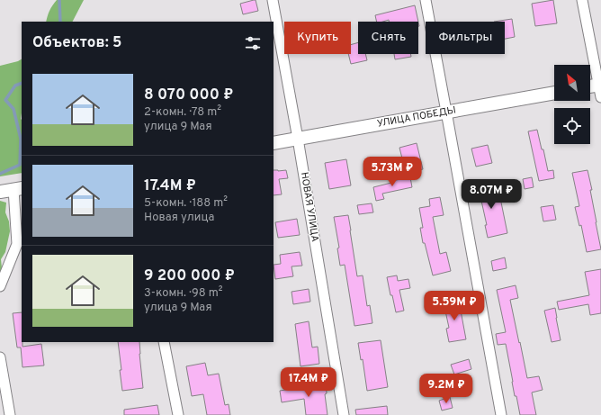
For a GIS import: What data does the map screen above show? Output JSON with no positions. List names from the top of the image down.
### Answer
{
  "streets": {
    "street": ["УЛИЦА ПОБЕДЫ", "НОВАЯ УЛИЦА"]
  },
  "crossings": [
    ["УЛИЦА ПОБЕДЫ", "НОВАЯ УЛИЦА"]
  ],
  "north": "top left",
  "page": {
    "chip": ["Купить", "Снять", "Фильтры"],
    "heading": "Объектов: 5",
    "list": [
      {
        "name": "8 070 000 ₽",
        "note": "2-комн. · 78 m² · улица 9 Мая"
      },
      {
        "name": "17.4M ₽",
        "note": "5-комн. · 188 m² · Новая улица"
      },
      {
        "name": "9 200 000 ₽",
        "note": "3-комн. · 98 m² · улица 9 Мая"
      }
    ],
    "price": [
      "5.73M ₽",
      "8.07M ₽",
      "5.59M ₽",
      "17.4M ₽",
      "9.2M ₽"
    ]
  }
}
